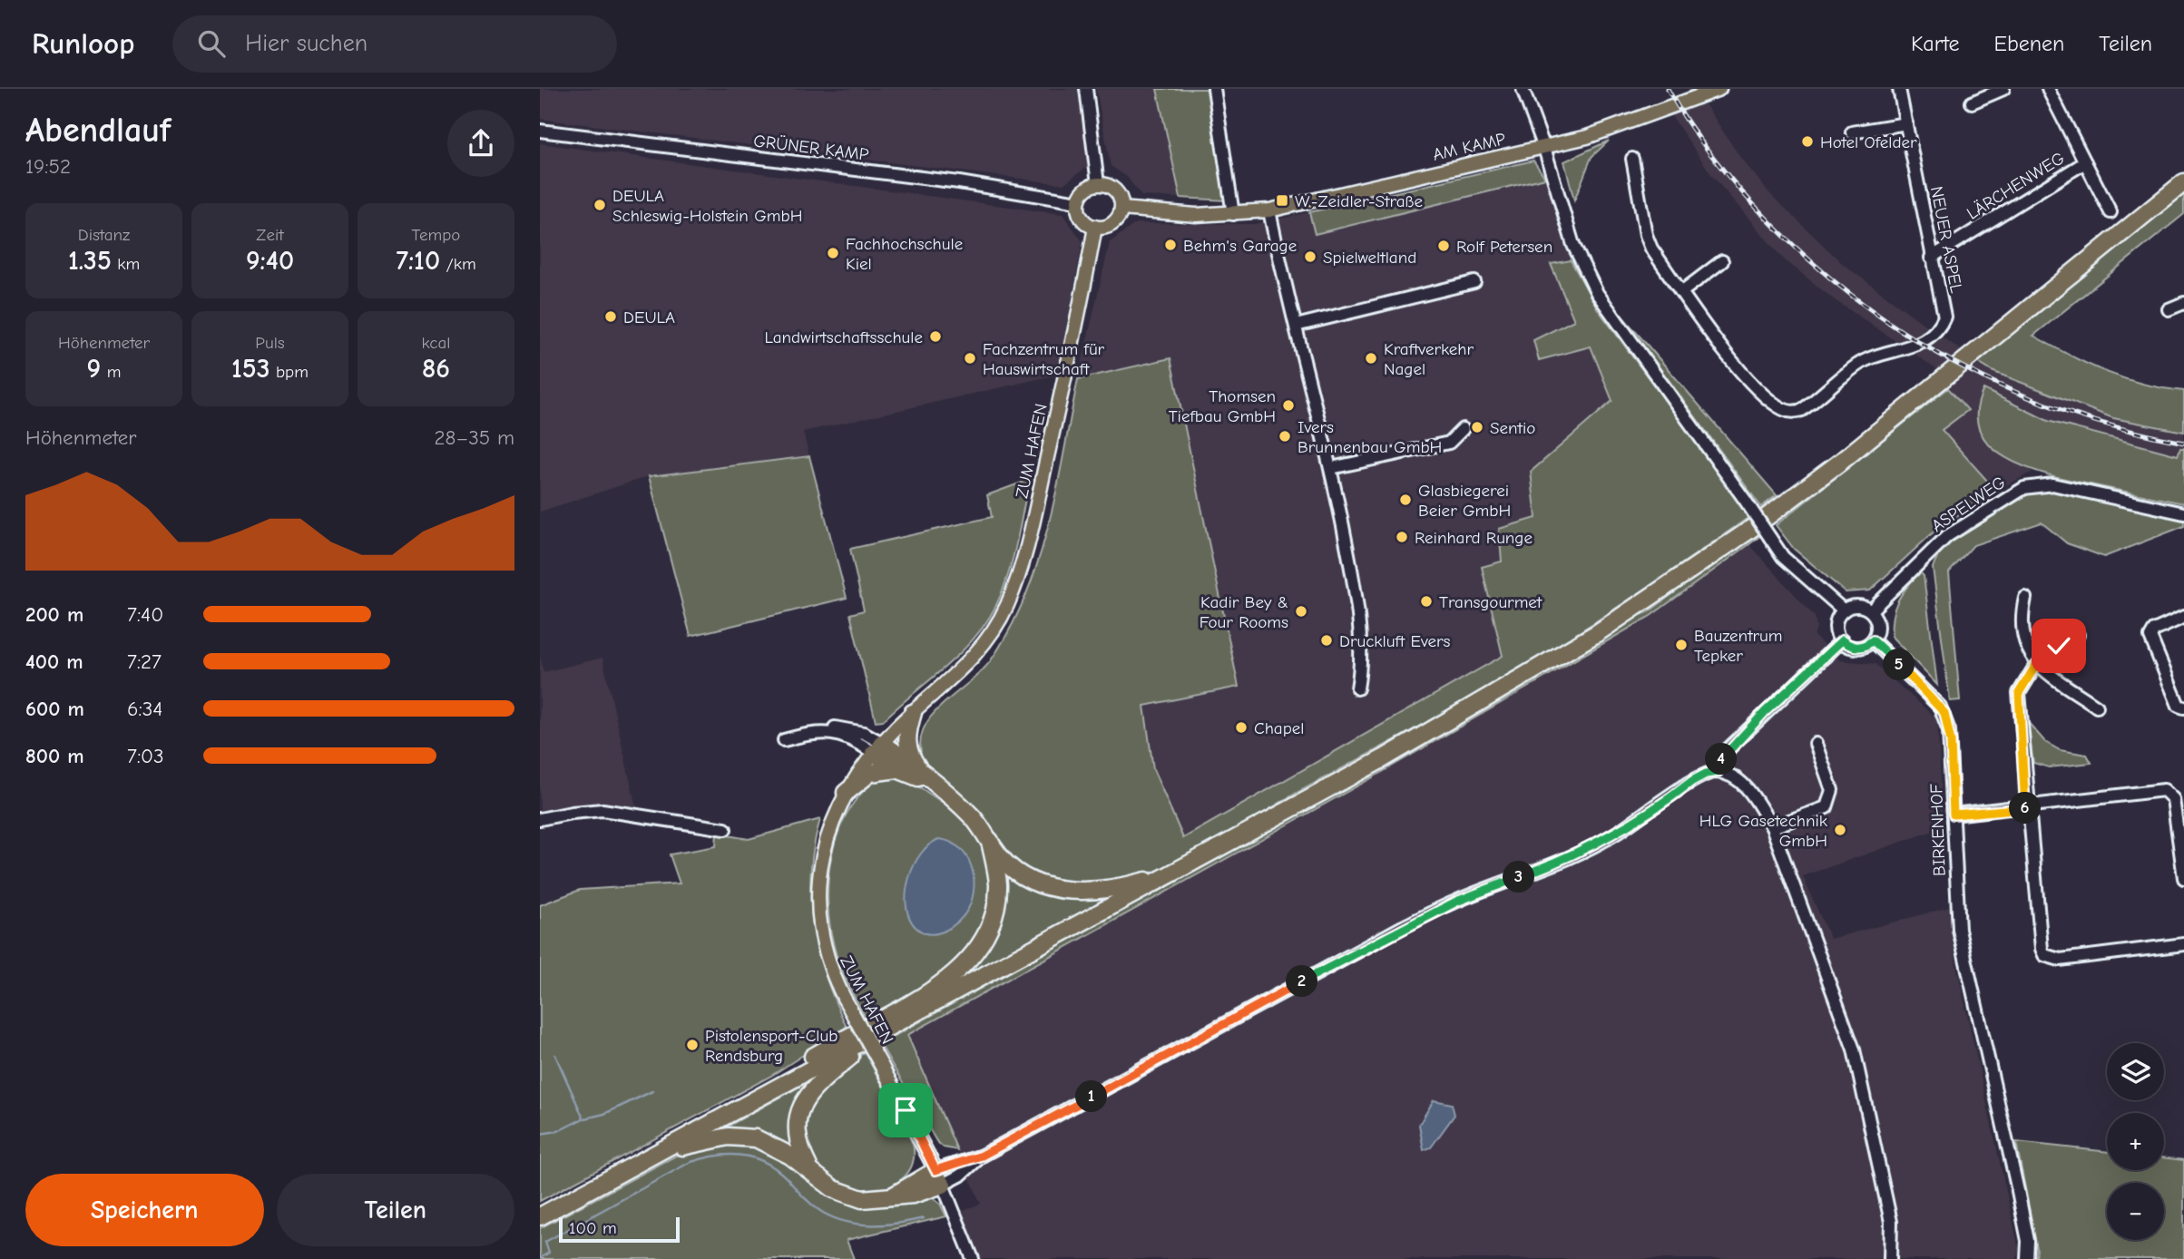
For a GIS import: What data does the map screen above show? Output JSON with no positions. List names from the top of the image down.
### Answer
{
  "streets": {
    "main road": ["AM KAMP", "ZUM HAFEN"],
    "street": [
      "GRÜNER KAMP",
      "LÄRCHENWEG",
      "NEUER ASPEL",
      "ASPELWEG",
      "BIRKENHOF"
    ]
  },
  "crossings": [
    ["AM KAMP", "GRÜNER KAMP"],
    ["AM KAMP", "ZUM HAFEN"],
    ["GRÜNER KAMP", "ZUM HAFEN"],
    ["LÄRCHENWEG", "NEUER ASPEL"],
    ["ASPELWEG", "BIRKENHOF"]
  ],
  "places": {
    "other": [
      "Hotel Ofelder",
      "DEULA Schleswig-Holstein GmbH",
      "Behm's Garage",
      "Rolf Petersen",
      "Fachhochschule Kiel",
      "Spielweltland",
      "DEULA",
      "Landwirtschaftsschule",
      "Fachzentrum für Hauswirtschaft",
      "Kraftverkehr Nagel",
      "Thomsen Tiefbau GmbH",
      "Sentio",
      "Ivers Brunnenbau GmbH",
      "Glasbiegerei Beier GmbH",
      "Reinhard Runge",
      "Transgourmet",
      "Kadir Bey & Four Rooms",
      "Druckluft Evers",
      "Bauzentrum Tepker",
      "Chapel",
      "HLG Gasetechnik GmbH",
      "Pistolensport-Club Rendsburg"
    ],
    "transit": ["W.-Zeidler-Straße"]
  },
  "scale_bar": "100 m",
  "page": {
    "header": "Runloop",
    "search": "Hier suchen",
    "nav": ["Karte", "Ebenen", "Teilen"],
    "heading": ["Abendlauf", "19:52"],
    "stats": [
      ["Distanz", "1.35 km"],
      ["Zeit", "9:40"],
      ["Tempo", "7:10 /km"],
      ["Höhenmeter", "9 m"],
      ["Puls", "153 bpm"],
      ["kcal", "86"]
    ],
    "chart": ["Höhenmeter", "28–35 m"],
    "list": [
      {
        "name": "200 m",
        "note": "7:40"
      },
      {
        "name": "400 m",
        "note": "7:27"
      },
      {
        "name": "600 m",
        "note": "6:34"
      },
      {
        "name": "800 m",
        "note": "7:03"
      }
    ],
    "pins": [
      "5",
      "4",
      "6",
      "3",
      "2",
      "1"
    ],
    "map_buttons": ["+", "−"],
    "buttons": ["Speichern", "Teilen"],
    "scale": "100 m"
  }
}
